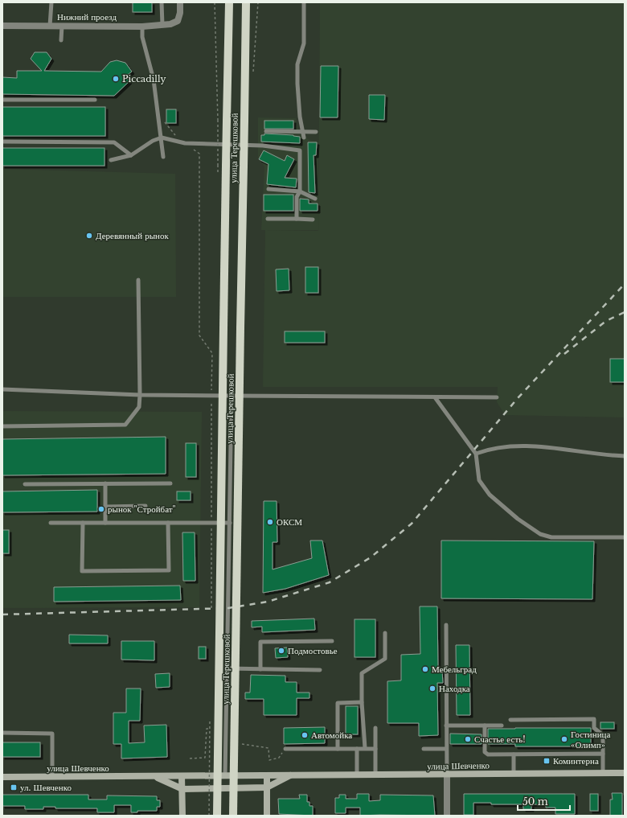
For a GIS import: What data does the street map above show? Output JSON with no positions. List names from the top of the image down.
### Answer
{
  "streets": {
    "main road": ["улица Терешковой", "улица Шевченко"],
    "street": ["Нижний проезд"]
  },
  "places": {
    "other": [
      "Piccadilly",
      "Деревянный рынок",
      "рынок \"Стройбат\"",
      "ОКСМ",
      "Подмостовье",
      "Мебельград",
      "Находка",
      "Автомойка",
      "Счастье есть!",
      "Гостиница «Олимп»"
    ],
    "transit": ["Коминтерна", "ул. Шевченко"]
  },
  "scale_bar": "50 m"
}
